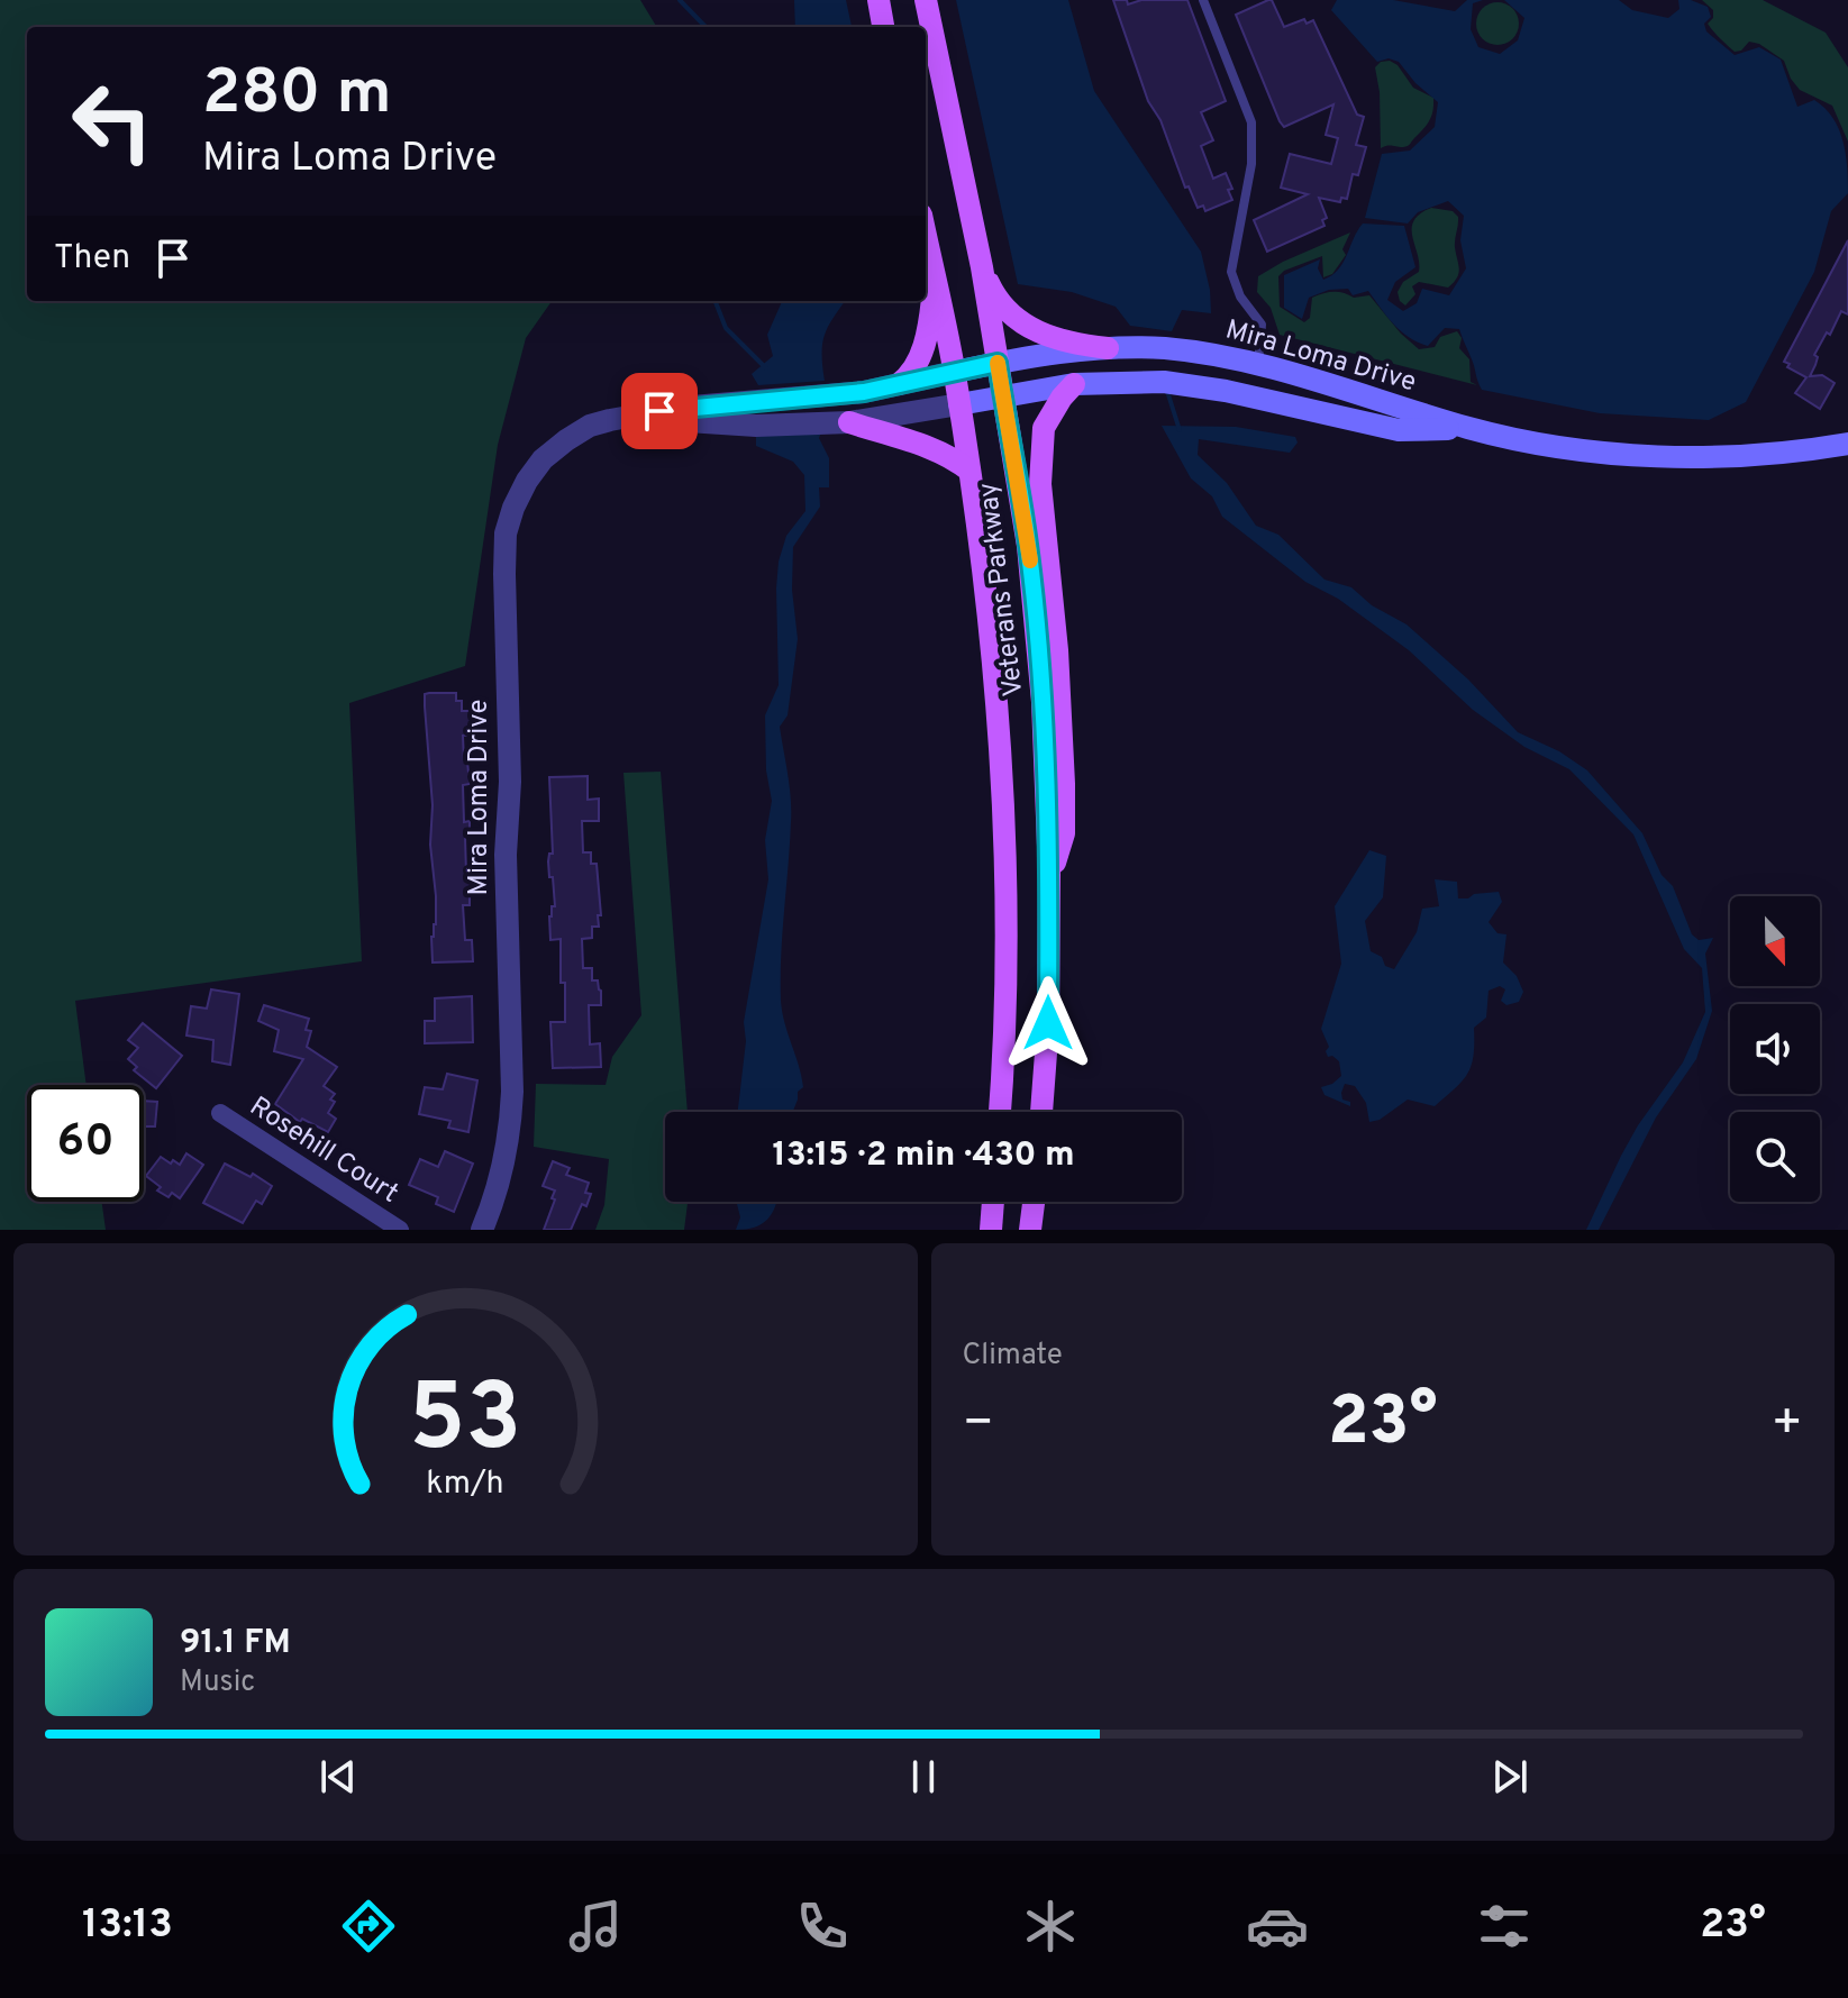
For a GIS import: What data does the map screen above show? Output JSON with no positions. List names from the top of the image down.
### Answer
{
  "streets": {
    "main road": ["Mira Loma Drive", "Veterans Parkway"],
    "street": ["Rosehill Court"]
  },
  "crossings": [
    ["Mira Loma Drive", "Veterans Parkway"]
  ],
  "north": "bottom",
  "page": {
    "turn": ["280 m", "Mira Loma Drive"],
    "then": "Then",
    "limit": "60",
    "trip": "13:15 · 2 min · 430 m",
    "tile": "Climate",
    "heat": ["−", "23°", "+"],
    "song": ["91.1 FM", "Music"],
    "tabs": ["13:13", "23°"],
    "gauge": ["53", "km/h"]
  }
}
